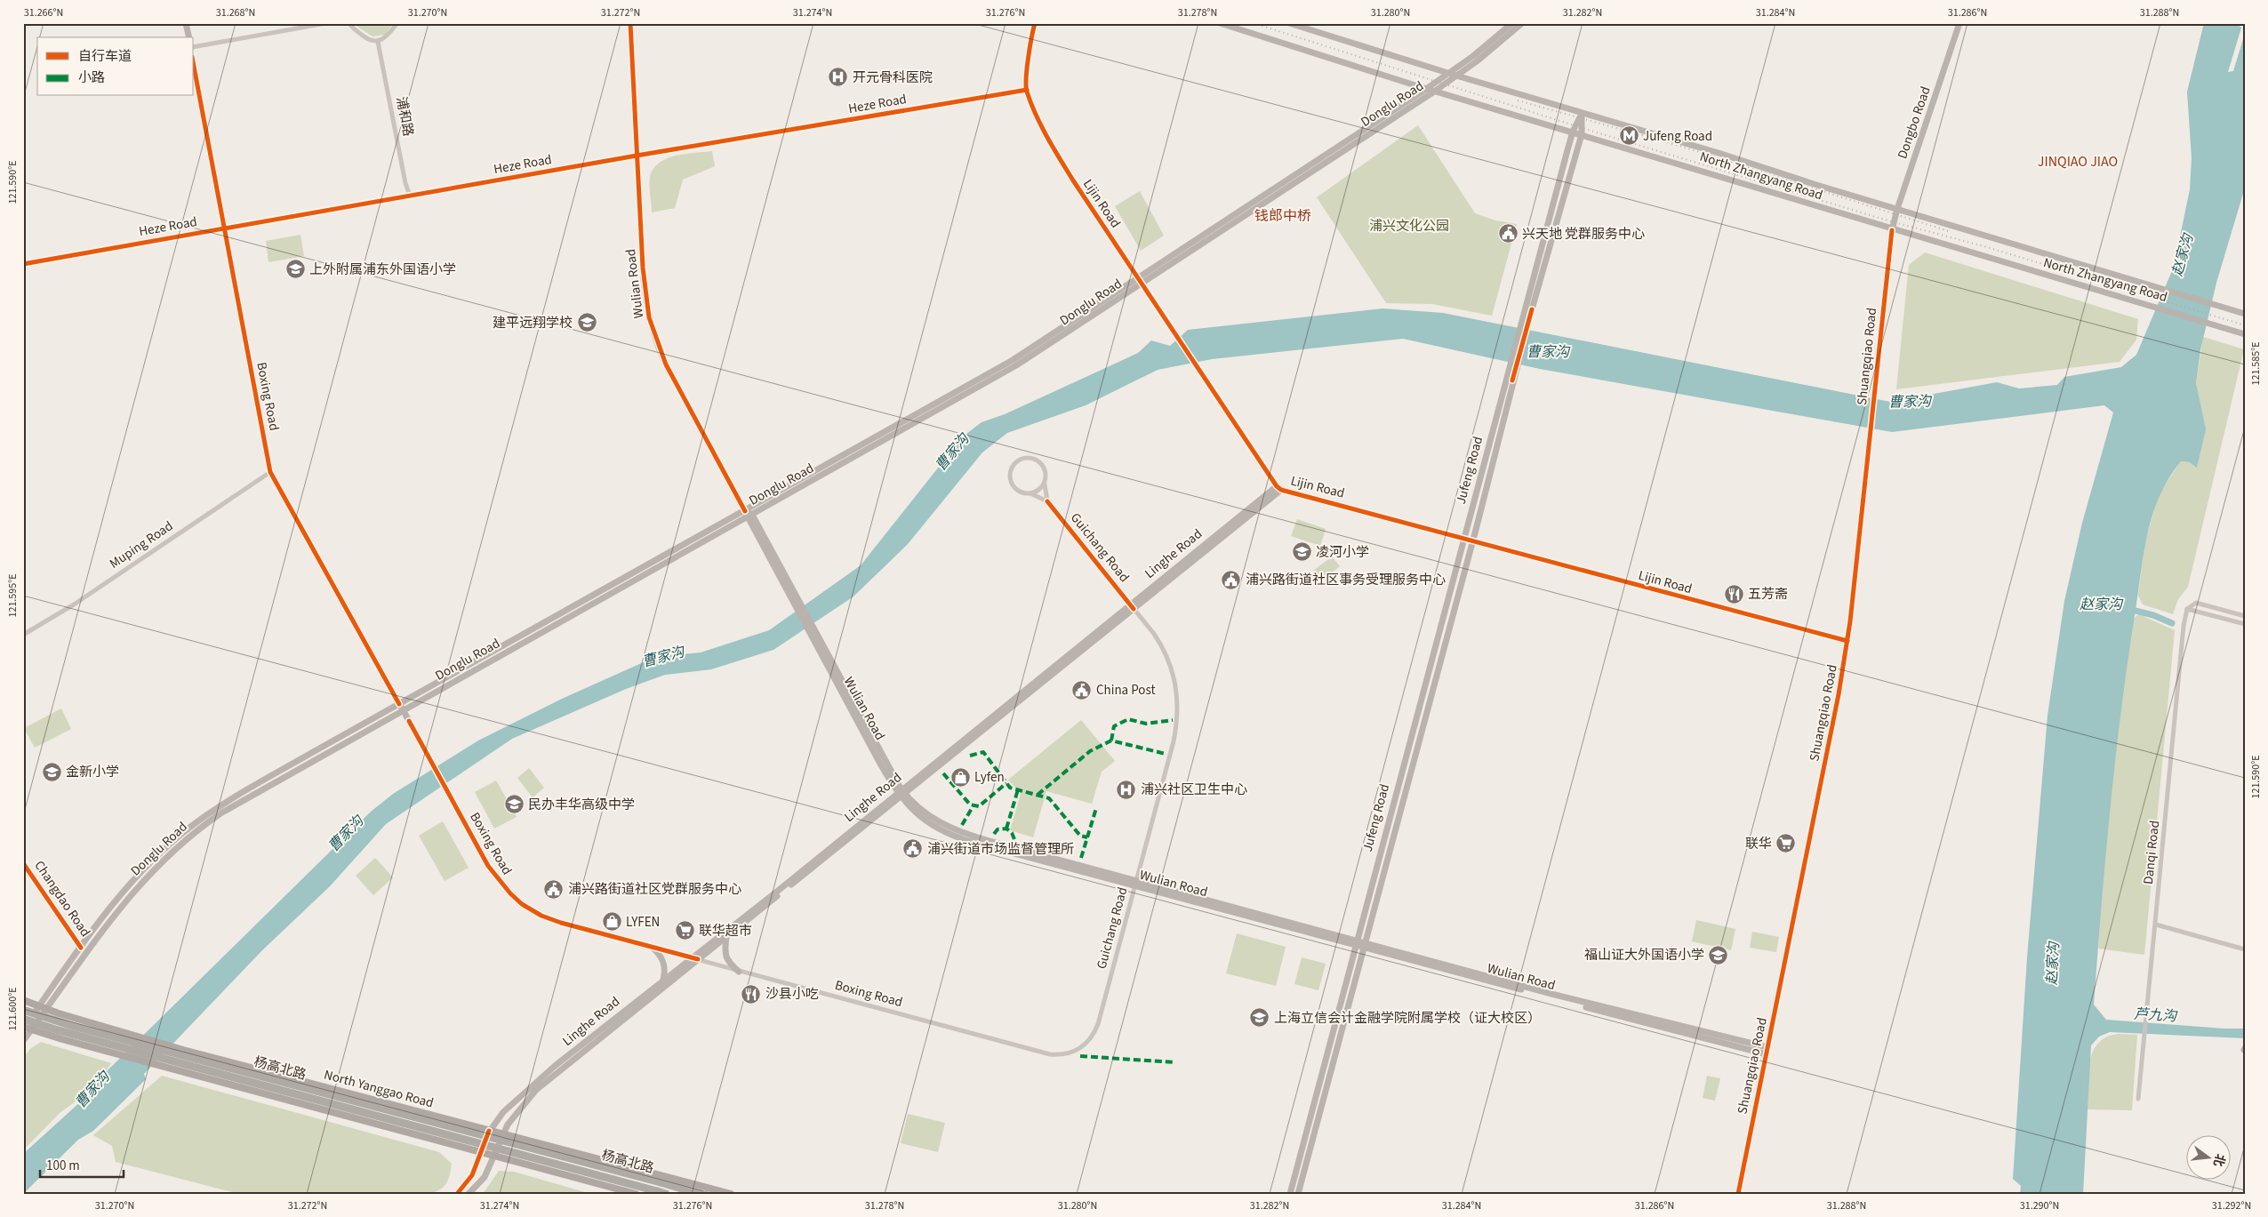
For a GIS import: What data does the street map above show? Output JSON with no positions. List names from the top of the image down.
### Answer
{
  "streets": {
    "highway": ["杨高北路"],
    "main road": [
      "Donglu Road",
      "Dongbo Road",
      "North Zhangyang Road",
      "Wulian Road",
      "Shuangqiao Road",
      "Boxing Road",
      "Jufeng Road",
      "Linghe Road",
      "Changdao Road",
      "North Yanggao Road"
    ],
    "street": [
      "Heze Road",
      "浦和路",
      "Lijin Road",
      "Muping Road",
      "Guichang Road",
      "Danqi Road"
    ]
  },
  "crossings": [
    ["Heze Road", "浦和路"],
    ["Heze Road", "Lijin Road"],
    ["Heze Road", "Wulian Road"],
    ["Heze Road", "Boxing Road"],
    ["Donglu Road", "North Zhangyang Road"],
    ["Donglu Road", "Lijin Road"],
    ["Donglu Road", "Wulian Road"],
    ["Donglu Road", "Boxing Road"],
    ["Donglu Road", "Changdao Road"],
    ["Donglu Road", "杨高北路"],
    ["Donglu Road", "North Yanggao Road"],
    ["Dongbo Road", "North Zhangyang Road"],
    ["Dongbo Road", "Shuangqiao Road"],
    ["North Zhangyang Road", "Shuangqiao Road"],
    ["North Zhangyang Road", "Jufeng Road"],
    ["Lijin Road", "Shuangqiao Road"],
    ["Lijin Road", "Jufeng Road"],
    ["Lijin Road", "Linghe Road"],
    ["Wulian Road", "Shuangqiao Road"],
    ["Wulian Road", "Jufeng Road"],
    ["Wulian Road", "Guichang Road"],
    ["Wulian Road", "Linghe Road"],
    ["Boxing Road", "Muping Road"],
    ["Boxing Road", "Guichang Road"],
    ["Boxing Road", "Linghe Road"],
    ["Guichang Road", "Linghe Road"],
    ["Linghe Road", "North Yanggao Road"]
  ],
  "districts": ["JINQIAO JIAO", "钱郎中桥"],
  "water": ["赵家沟", "曹家沟", "芦九沟"],
  "parks": ["浦兴文化公园"],
  "places": {
    "hospital": ["开元骨科医院", "浦兴社区卫生中心"],
    "metro station": ["Jufeng Road"],
    "public building": [
      "兴天地 党群服务中心",
      "浦兴路街道社区事务受理服务中心",
      "China Post",
      "浦兴街道市场监督管理所",
      "浦兴路街道社区党群服务中心"
    ],
    "school or university": [
      "上外附属浦东外国语小学",
      "建平远翔学校",
      "凌河小学",
      "金新小学",
      "民办丰华高级中学",
      "福山证大外国语小学",
      "上海立信会计金融学院附属学校（证大校区）"
    ],
    "restaurant": ["五芳斋", "沙县小吃"],
    "shop": ["Lyfen", "LYFEN"],
    "supermarket": ["联华", "联华超市"]
  },
  "legend": ["自行车道", "小路"],
  "scale_bar": "100 m",
  "north": "right",
  "coordinates": [
    "31.266°N",
    "31.268°N",
    "31.270°N",
    "31.272°N",
    "31.274°N",
    "31.276°N",
    "31.278°N",
    "31.280°N",
    "31.282°N",
    "31.284°N",
    "31.286°N",
    "31.288°N",
    "121.590°E",
    "121.585°E",
    "121.595°E",
    "121.600°E",
    "31.290°N",
    "31.292°N"
  ]
}
